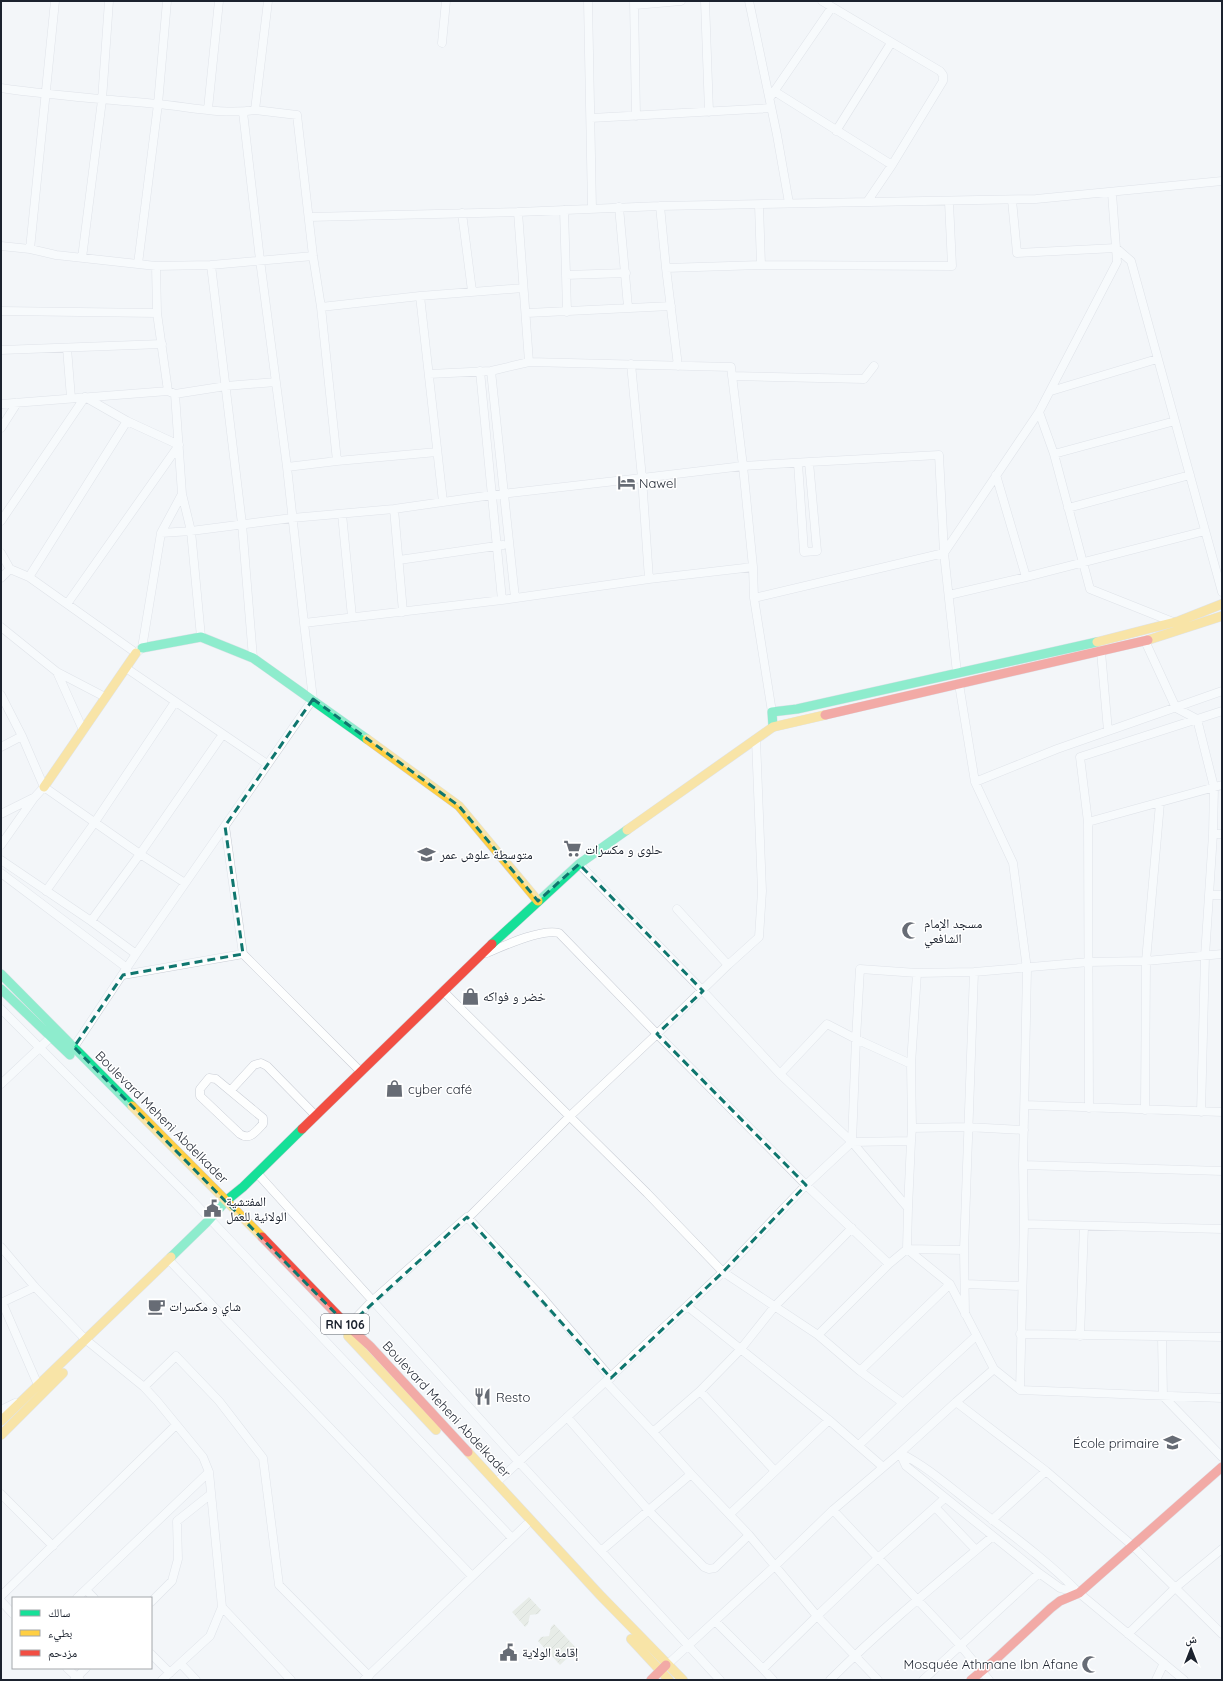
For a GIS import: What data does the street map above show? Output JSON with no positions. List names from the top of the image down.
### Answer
{
  "streets": {
    "main road": ["Boulevard Meheni Abdelkader", "RN 106"]
  },
  "places": {
    "hotel": ["Nawel"],
    "supermarket": ["حلوى و مكسرات"],
    "school or university": ["متوسطة علوش عمر", "École primaire"],
    "mosque": ["مسجد الإمام الشافعي", "Mosquée Athmane Ibn Afane"],
    "shop": ["خضر و فواكه", "cyber café"],
    "public building": ["المفتشية الولائية للعمل", "إقامة الولاية"],
    "cafe": ["شاي و مكسرات"],
    "restaurant": ["Resto"]
  },
  "legend": ["سالك", "بطيء", "مزدحم"],
  "north": "top"
}
